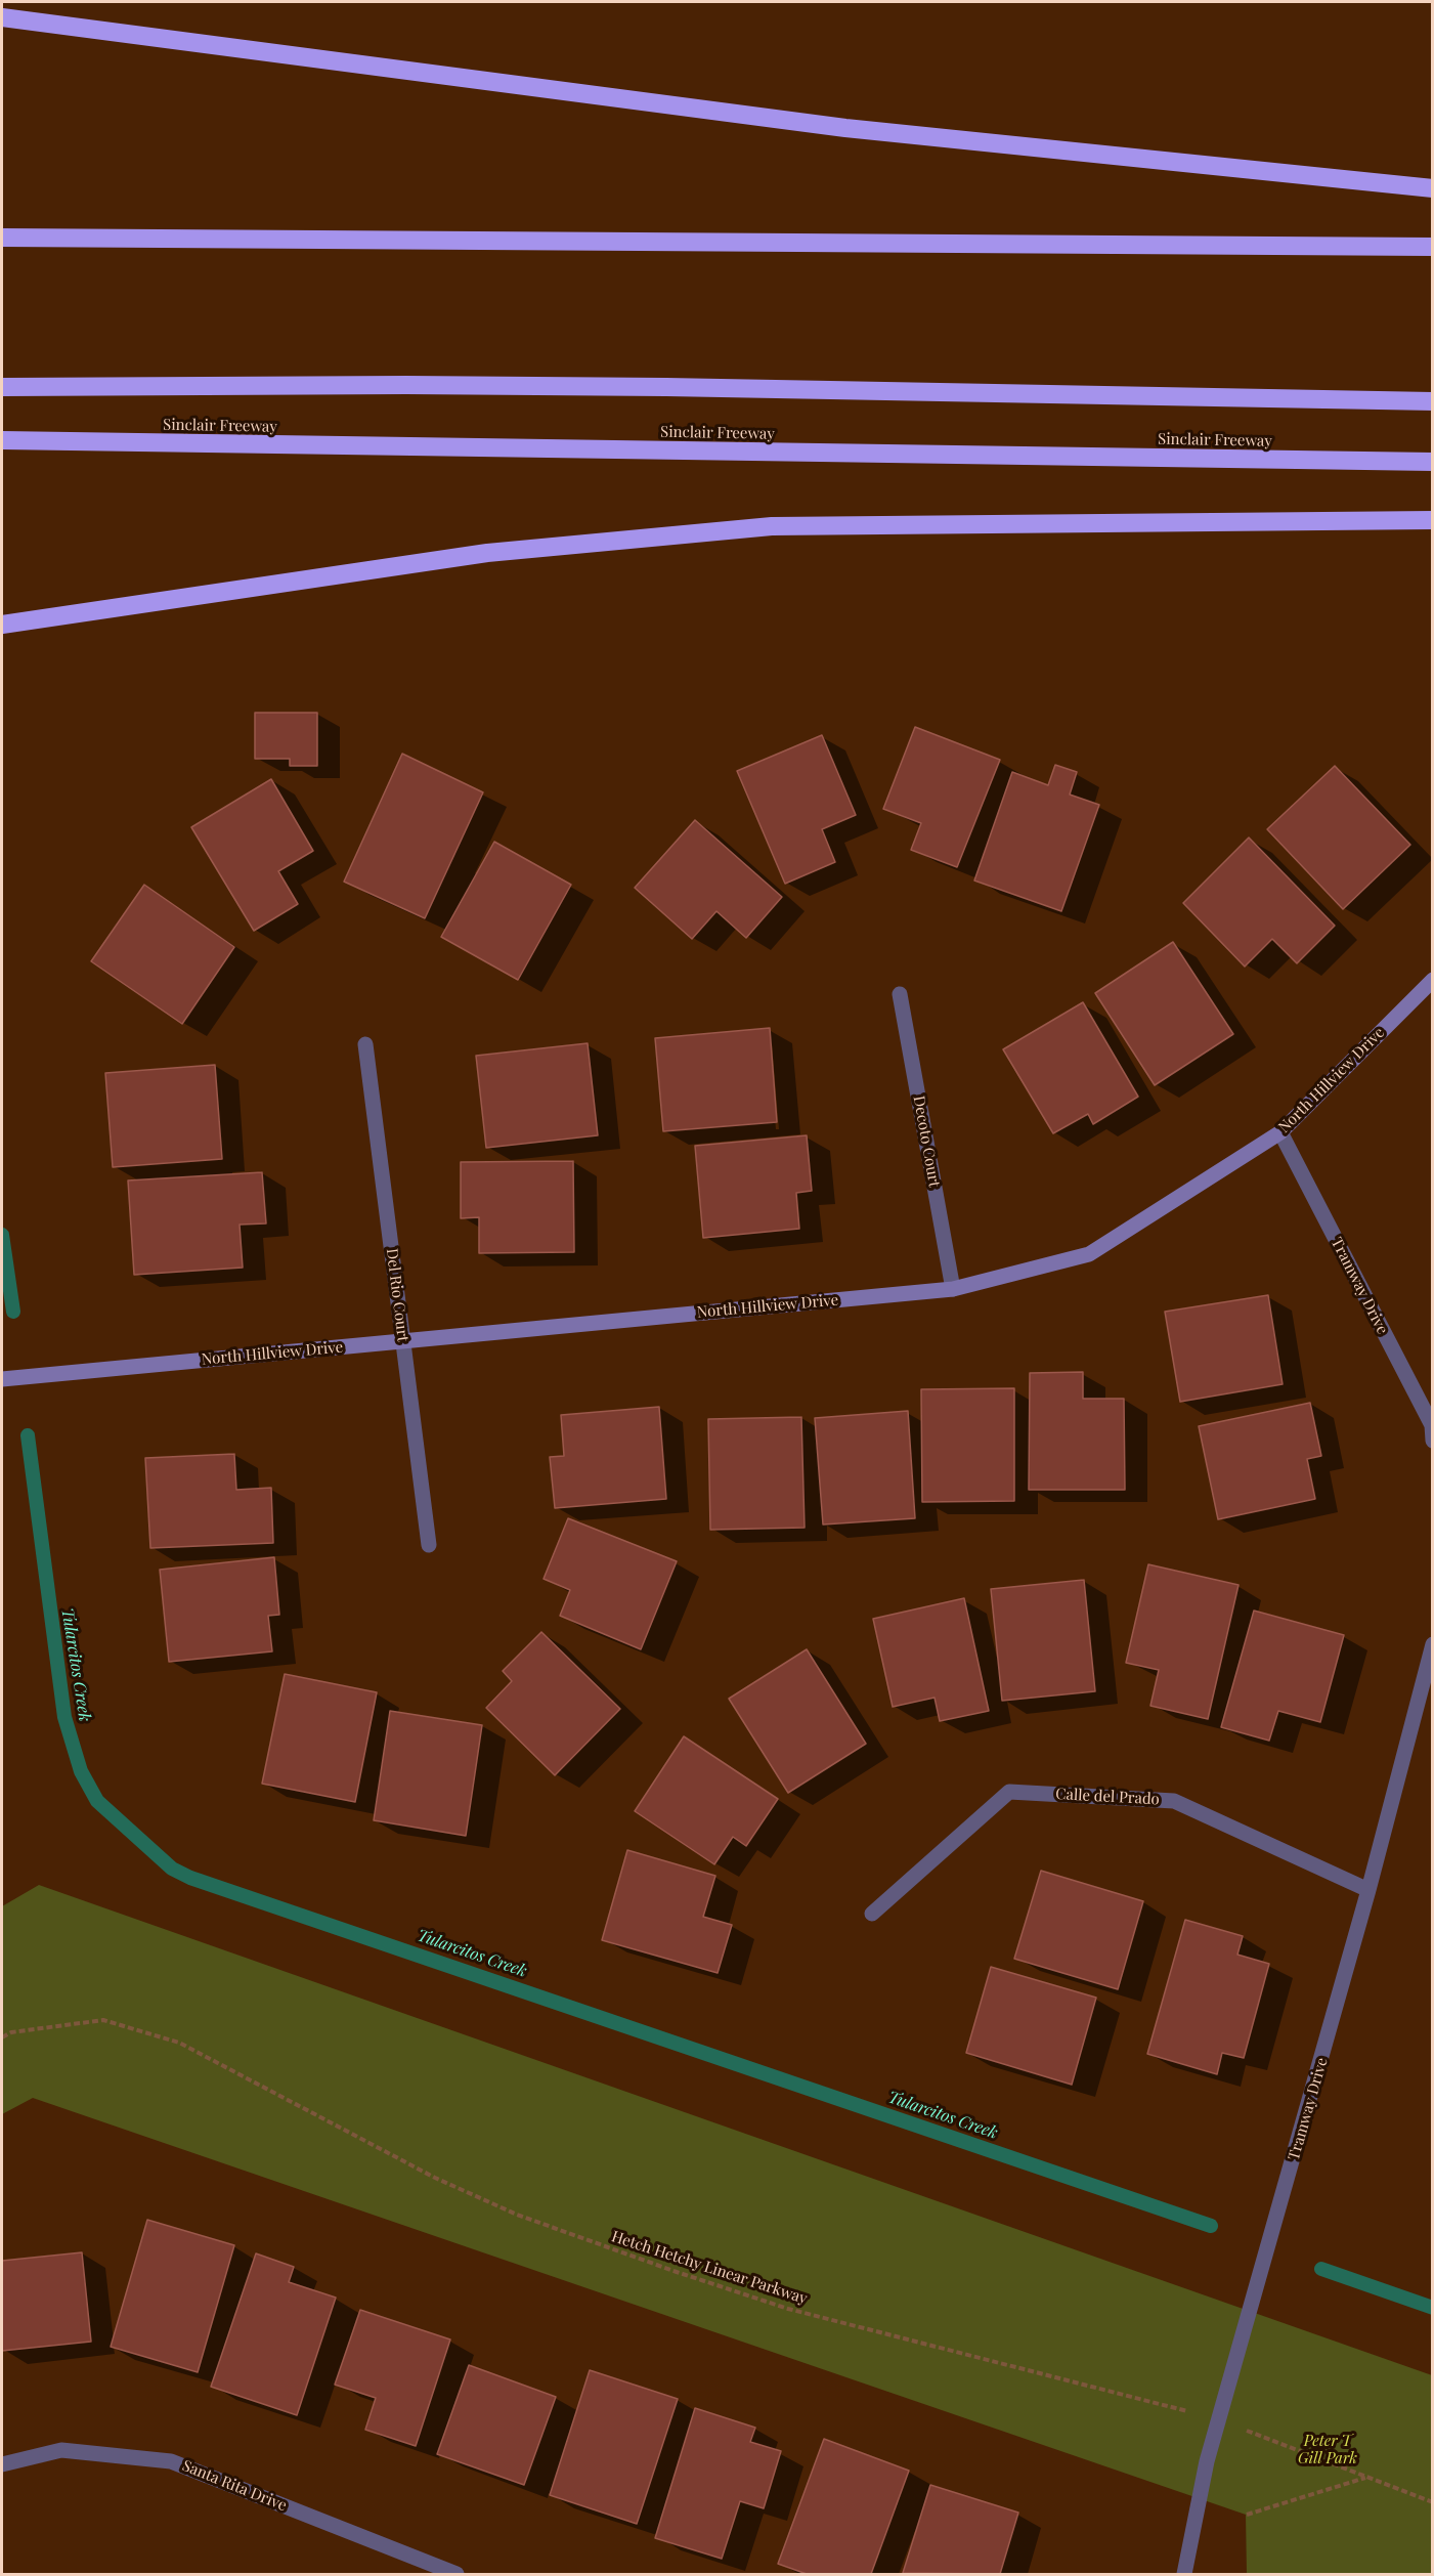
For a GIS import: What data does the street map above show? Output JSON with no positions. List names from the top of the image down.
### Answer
{
  "streets": {
    "highway": ["Sinclair Freeway"],
    "street": [
      "North Hillview Drive",
      "Decoto Court",
      "Tramway Drive",
      "Del Rio Court",
      "Calle del Prado",
      "Santa Rita Drive"
    ],
    "path": ["Hetch Hetchy Linear Parkway"]
  },
  "crossings": [
    ["North Hillview Drive", "Decoto Court"],
    ["North Hillview Drive", "Tramway Drive"],
    ["North Hillview Drive", "Del Rio Court"],
    ["Tramway Drive", "Calle del Prado"],
    ["Tramway Drive", "Hetch Hetchy Linear Parkway"]
  ],
  "water": ["Tularcitos Creek"],
  "parks": ["Peter T Gill Park"]
}
